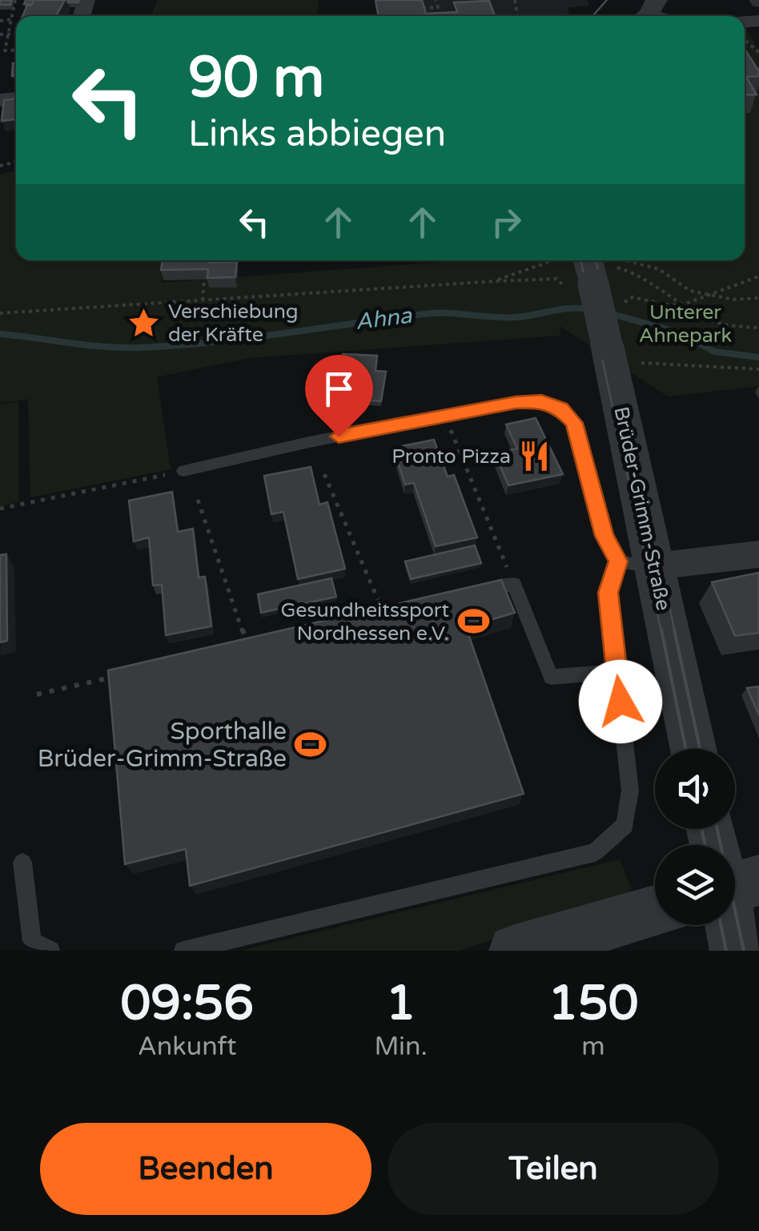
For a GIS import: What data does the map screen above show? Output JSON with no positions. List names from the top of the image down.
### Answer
{
  "streets": {
    "street": ["Brüder-Grimm-Straße"]
  },
  "water": ["Ahna"],
  "parks": ["Unterer Ahnepark"],
  "places": {
    "place": ["Verschiebung der Kräfte"],
    "restaurant": ["Pronto Pizza"],
    "sports": ["Gesundheitssport Nordhessen e.V.", "Sporthalle Brüder-Grimm-Straße"]
  },
  "page": {
    "turn": ["90 m", "Links abbiegen"],
    "eta": [
      "09:56",
      "Ankunft",
      "1",
      "Min.",
      "150",
      "m"
    ],
    "buttons": ["Beenden", "Teilen"]
  }
}
